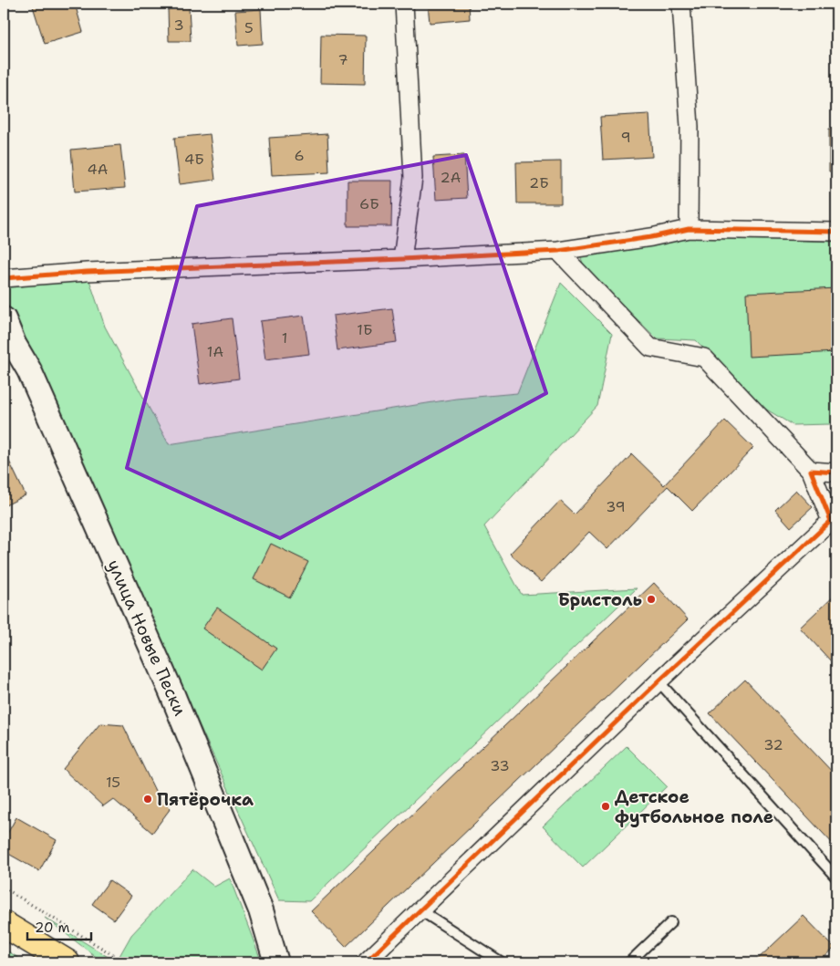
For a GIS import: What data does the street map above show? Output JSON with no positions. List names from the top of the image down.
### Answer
{
  "streets": {
    "main road": ["улица Новые Пески"]
  },
  "places": ["Бристоль", "Пятёрочка", "Детское футбольное поле"],
  "house_numbers": [
    "3",
    "5",
    "7",
    "9",
    "6",
    "4Б",
    "4А",
    "2А",
    "2Б",
    "6Б",
    "1Б",
    "1",
    "1А",
    "39",
    "32",
    "33",
    "15"
  ],
  "scale_bar": "20 m"
}
